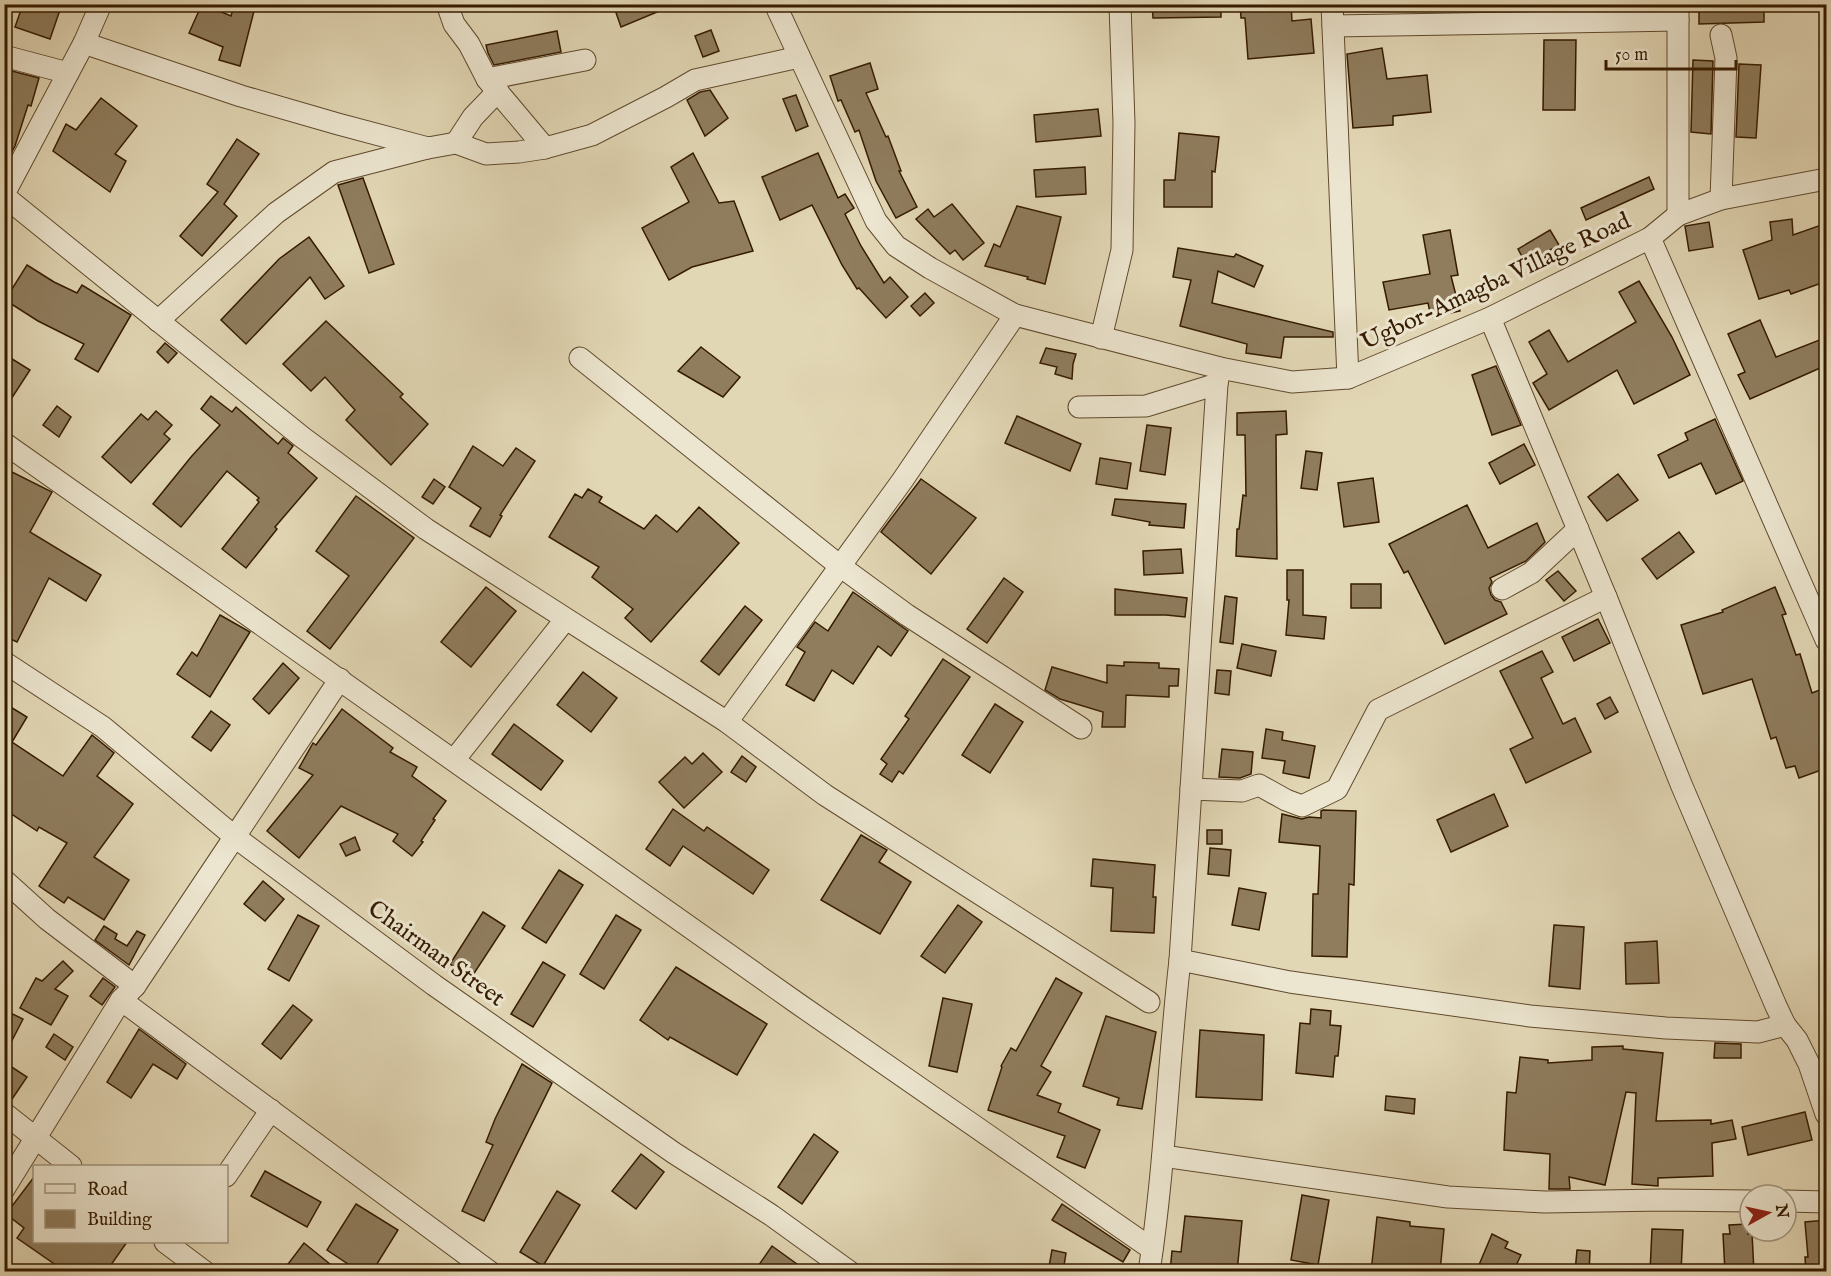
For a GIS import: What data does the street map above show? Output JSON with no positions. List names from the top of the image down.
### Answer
{
  "streets": {
    "street": ["Ugbor-Amagba Village Road", "Chairman Street"]
  },
  "legend": ["Road", "Building"],
  "scale_bar": "50 m",
  "north": "right"
}
